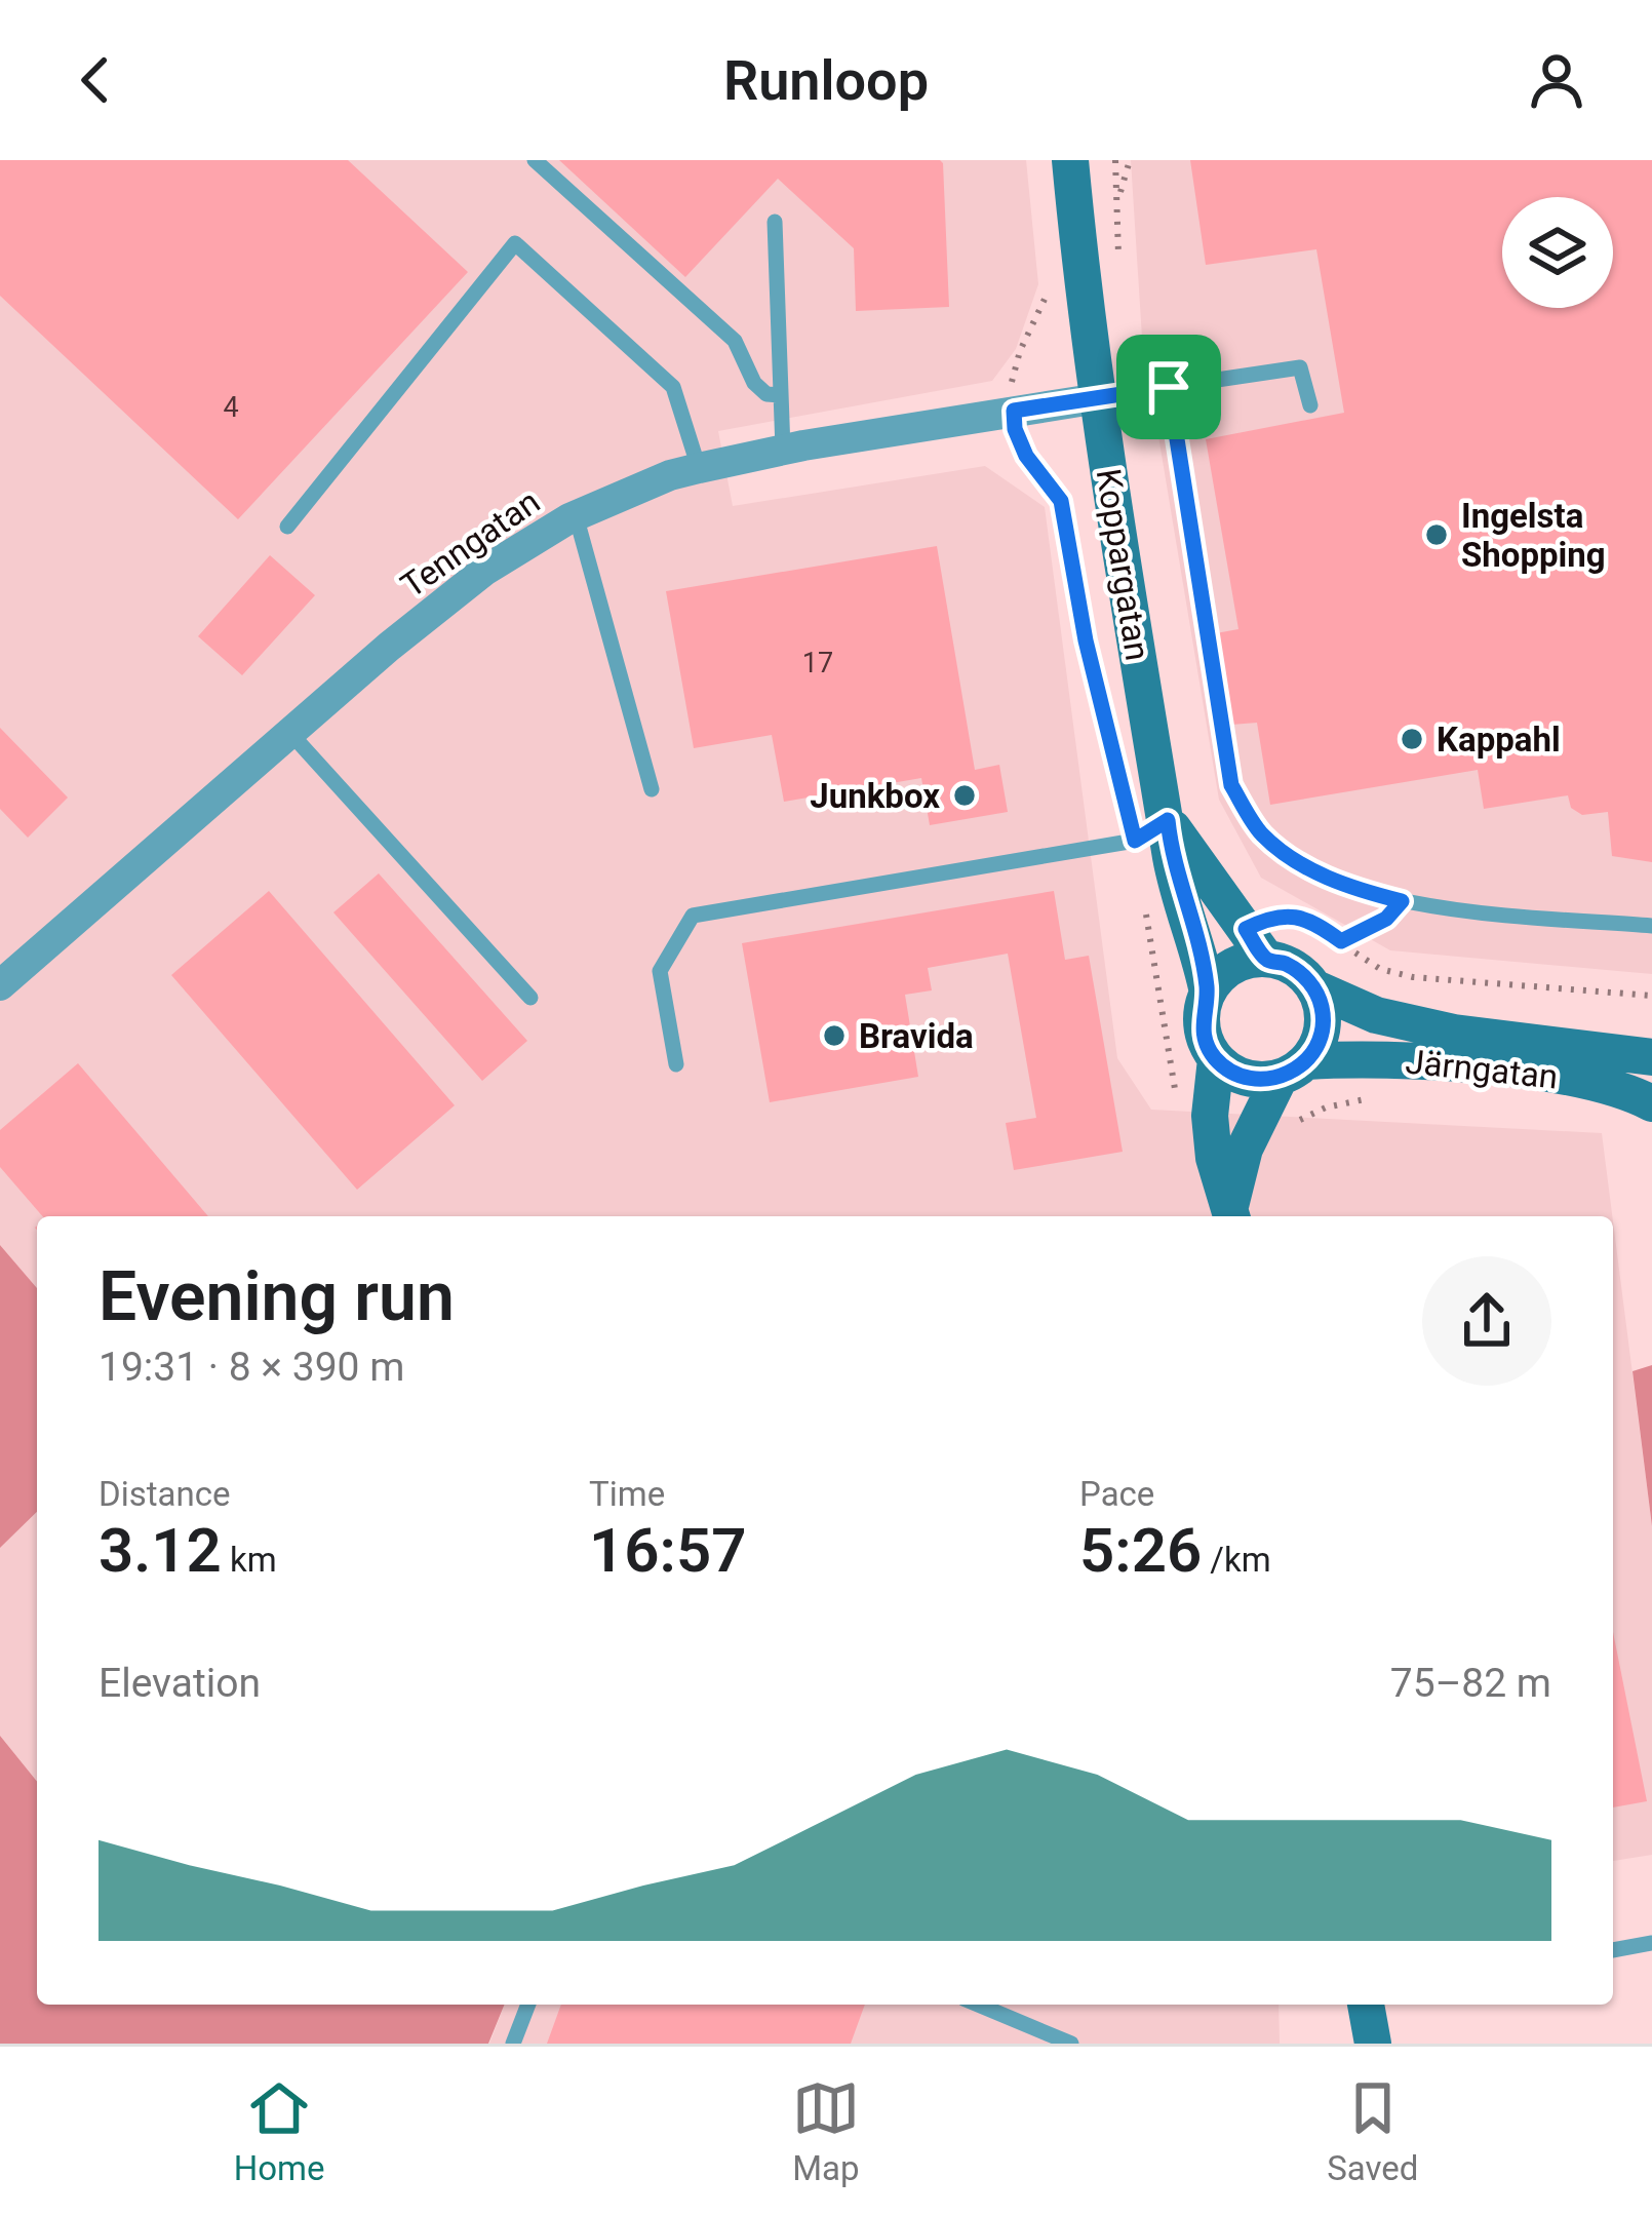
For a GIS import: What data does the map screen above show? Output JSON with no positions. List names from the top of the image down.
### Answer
{
  "streets": {
    "street": ["Tenngatan", "Koppargatan", "Järngatan"]
  },
  "crossings": [
    ["Tenngatan", "Koppargatan"],
    ["Koppargatan", "Järngatan"]
  ],
  "places": [
    "Ingelsta Shopping",
    "Kappahl",
    "Junkbox",
    "Bravida"
  ],
  "house_numbers": ["4", "17"],
  "page": {
    "header": "Runloop",
    "heading": ["Evening run", "19:31 · 8 × 390 m"],
    "stats": [
      ["Distance", "3.12 km"],
      ["Time", "16:57"],
      ["Pace", "5:26 /km"]
    ],
    "chart": ["Elevation", "75–82 m"],
    "tabs": ["Home", "Map", "Saved"]
  }
}
